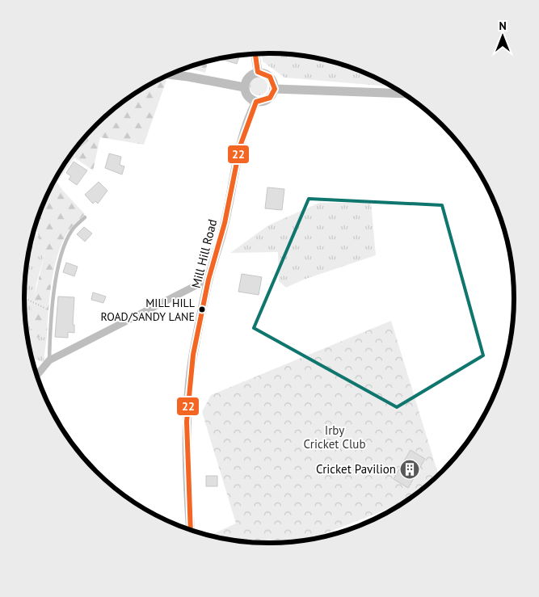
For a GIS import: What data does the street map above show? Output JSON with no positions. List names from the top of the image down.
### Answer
{
  "streets": {
    "street": ["Mill Hill Road"]
  },
  "parks": ["Irby Cricket Club"],
  "places": {
    "other": ["MILL HILL ROAD/SANDY LANE"],
    "building": ["Cricket Pavilion"]
  },
  "lines": ["transit line 22"],
  "north": "top"
}
